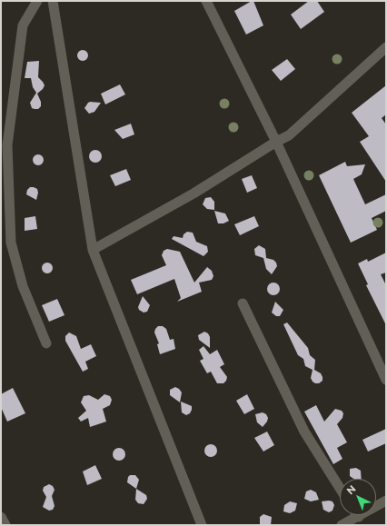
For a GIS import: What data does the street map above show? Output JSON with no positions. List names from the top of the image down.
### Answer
{
  "north": "top left"
}
